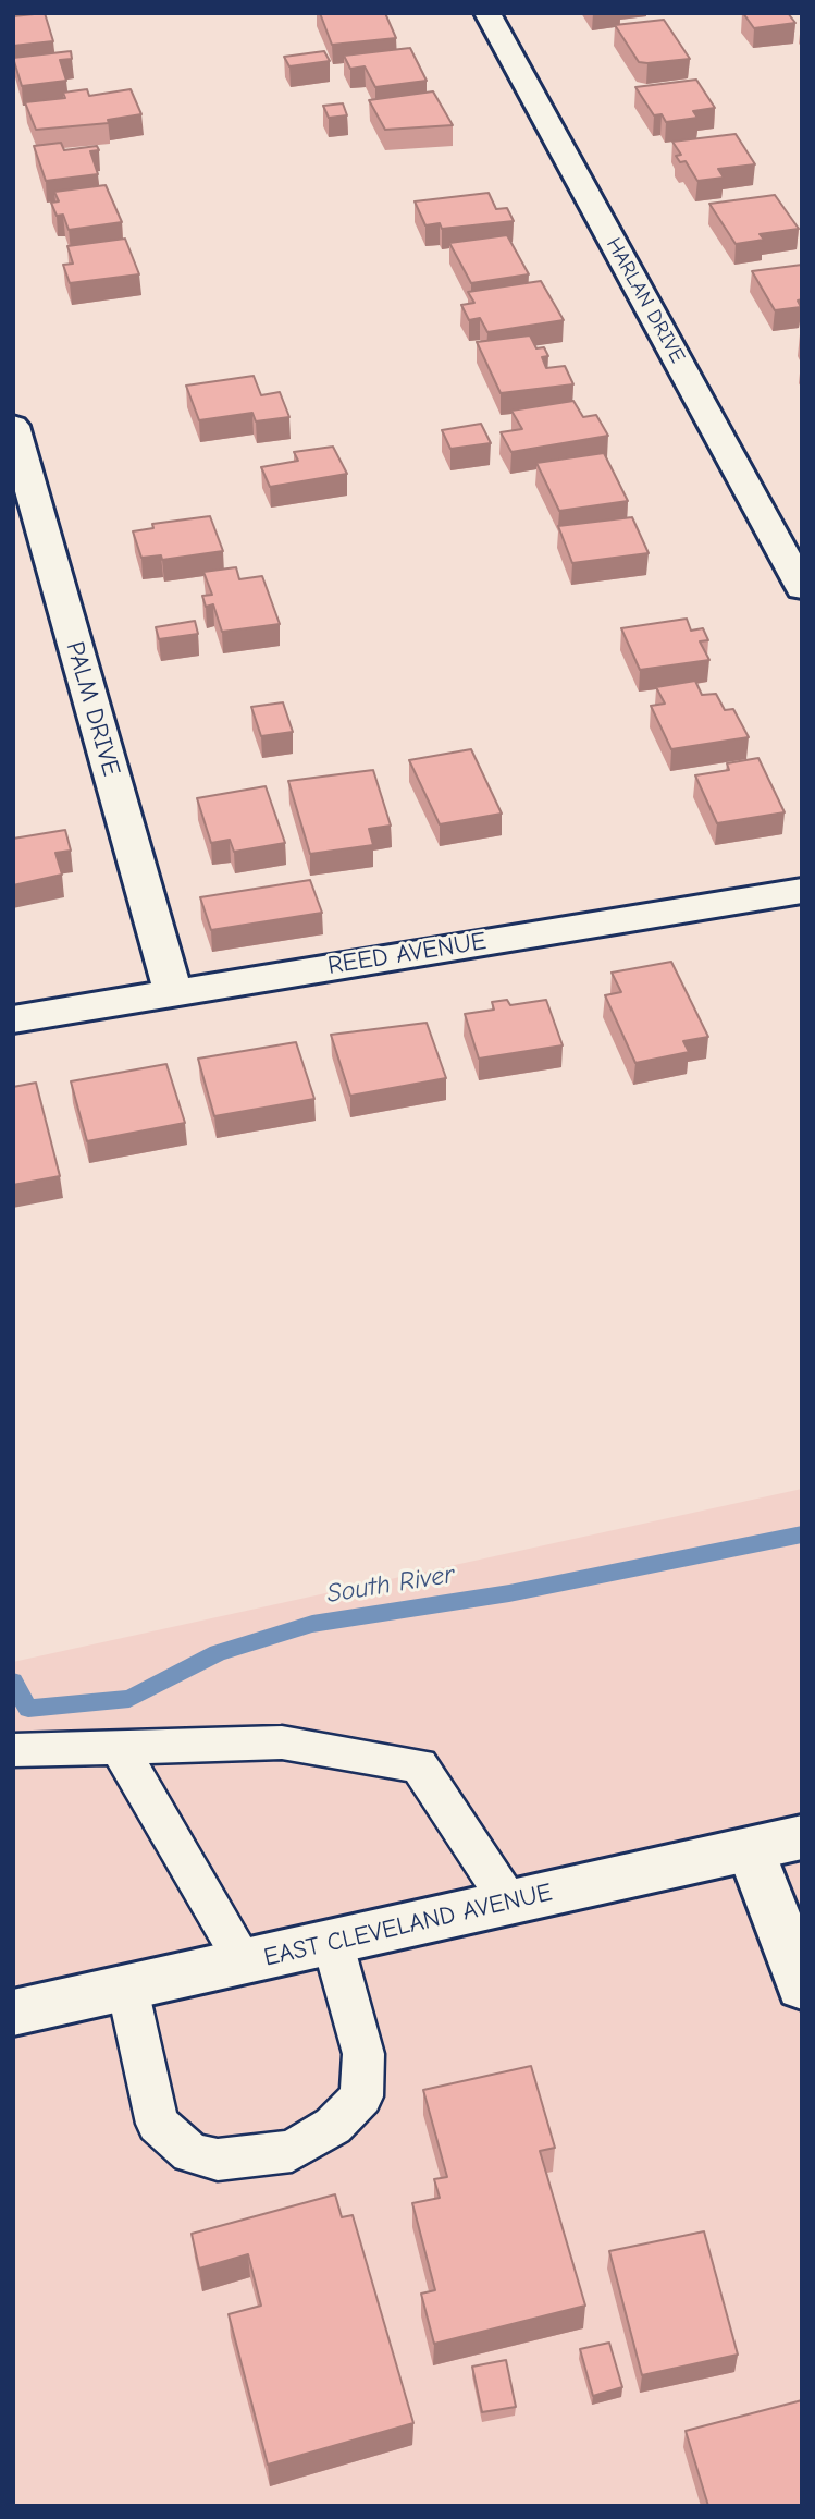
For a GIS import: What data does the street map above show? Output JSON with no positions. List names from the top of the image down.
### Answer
{
  "streets": {
    "street": [
      "HARLAN DRIVE",
      "PALM DRIVE",
      "REED AVENUE",
      "EAST CLEVELAND AVENUE"
    ]
  },
  "crossings": [
    ["PALM DRIVE", "REED AVENUE"]
  ],
  "water": ["South River"]
}
